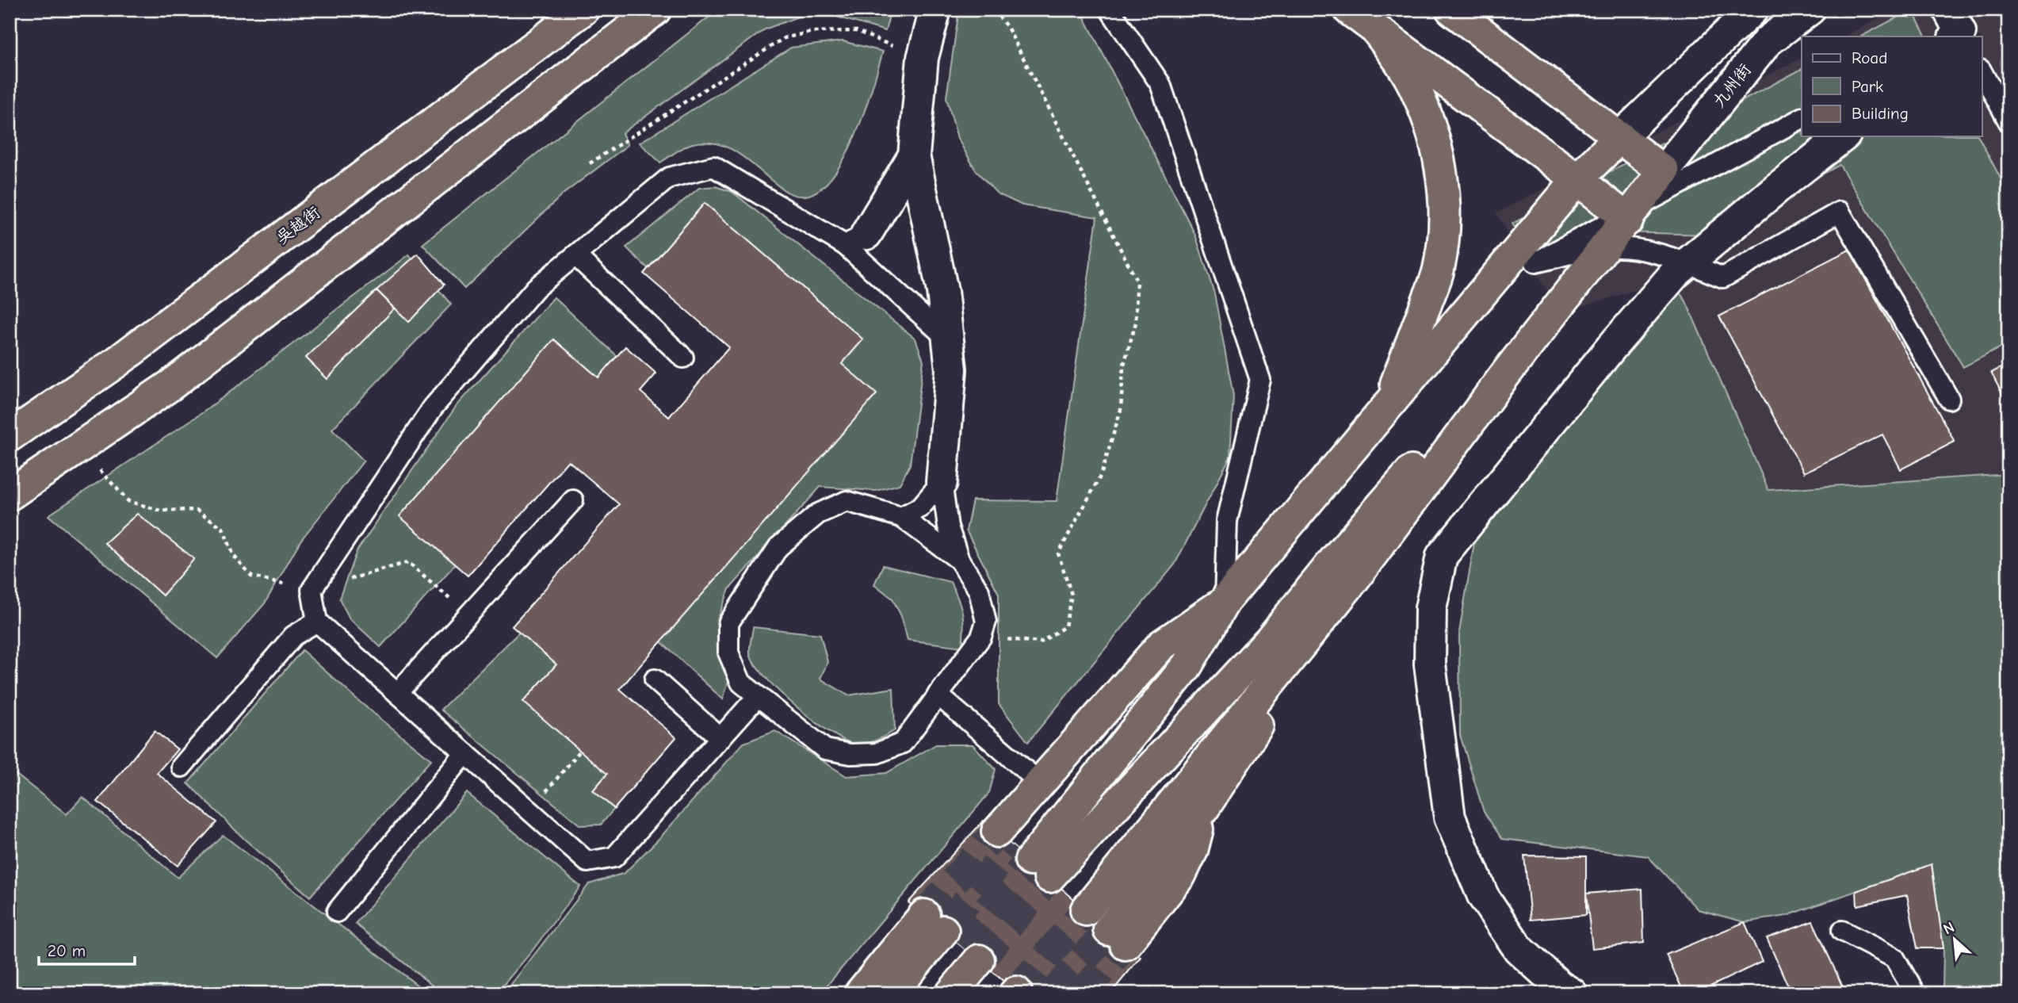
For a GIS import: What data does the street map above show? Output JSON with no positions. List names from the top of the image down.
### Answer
{
  "streets": {
    "highway": ["吴越街"],
    "street": ["九州街"]
  },
  "legend": ["Road", "Park", "Building"],
  "scale_bar": "20 m",
  "north": "top left"
}
